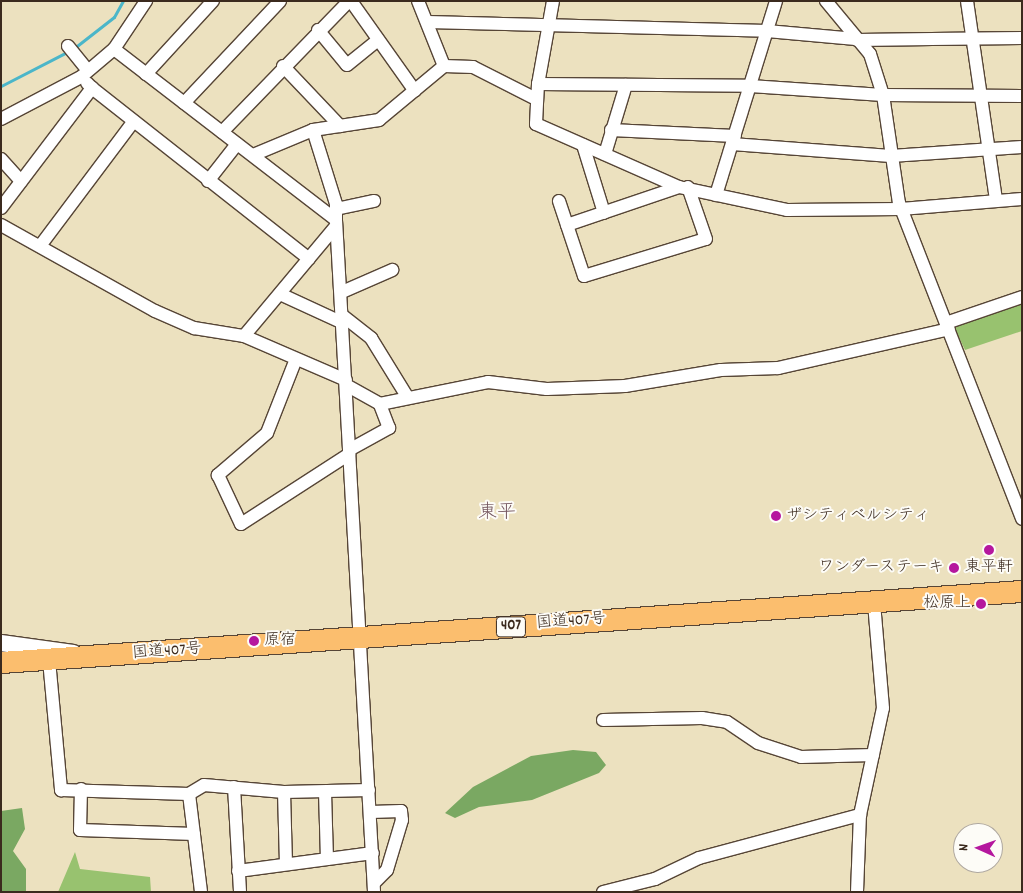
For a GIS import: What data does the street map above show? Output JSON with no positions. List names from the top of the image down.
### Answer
{
  "streets": {
    "highway": ["国道407号", "407"]
  },
  "districts": ["東平"],
  "places": [
    "ザシティベルシティ",
    "東平軒",
    "ワンダーステーキ",
    "松原上",
    "原宿"
  ],
  "north": "left"
}
